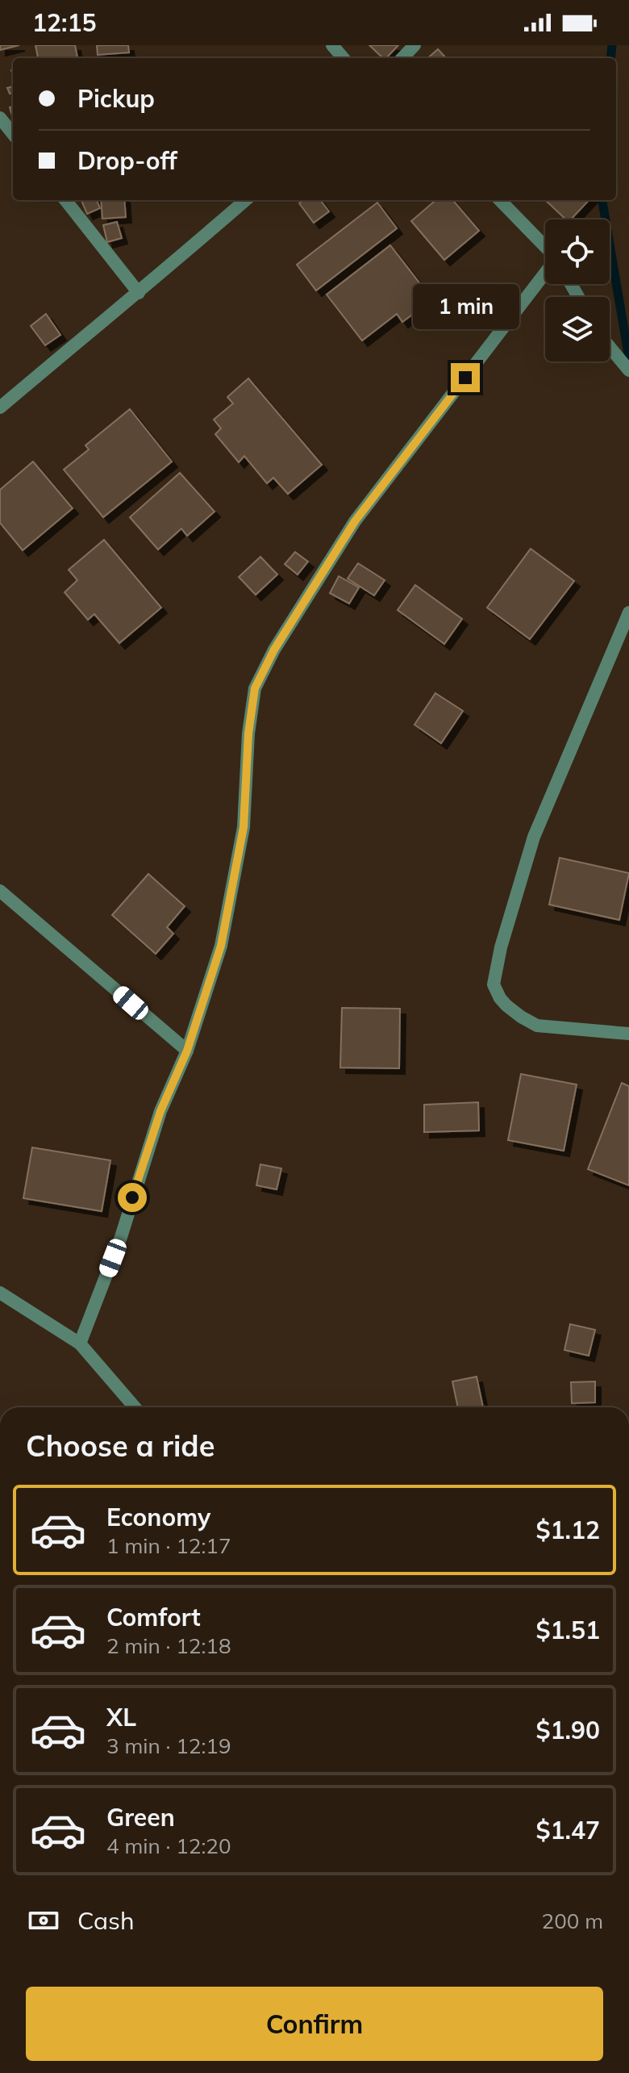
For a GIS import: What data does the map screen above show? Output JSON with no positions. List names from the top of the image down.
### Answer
{
  "page": {
    "status": "12:15",
    "banner": ["Pickup", "Drop-off"],
    "bubble": "1 min",
    "heading": "Choose a ride",
    "list": [
      {
        "name": "Economy",
        "note": "1 min · 12:17",
        "value": "$1.12"
      },
      {
        "name": "Comfort",
        "note": "2 min · 12:18",
        "value": "$1.51"
      },
      {
        "name": "XL",
        "note": "3 min · 12:19",
        "value": "$1.90"
      },
      {
        "name": "Green",
        "note": "4 min · 12:20",
        "value": "$1.47"
      }
    ],
    "pay": ["Cash", "200 m"],
    "buttons": "Confirm"
  }
}
